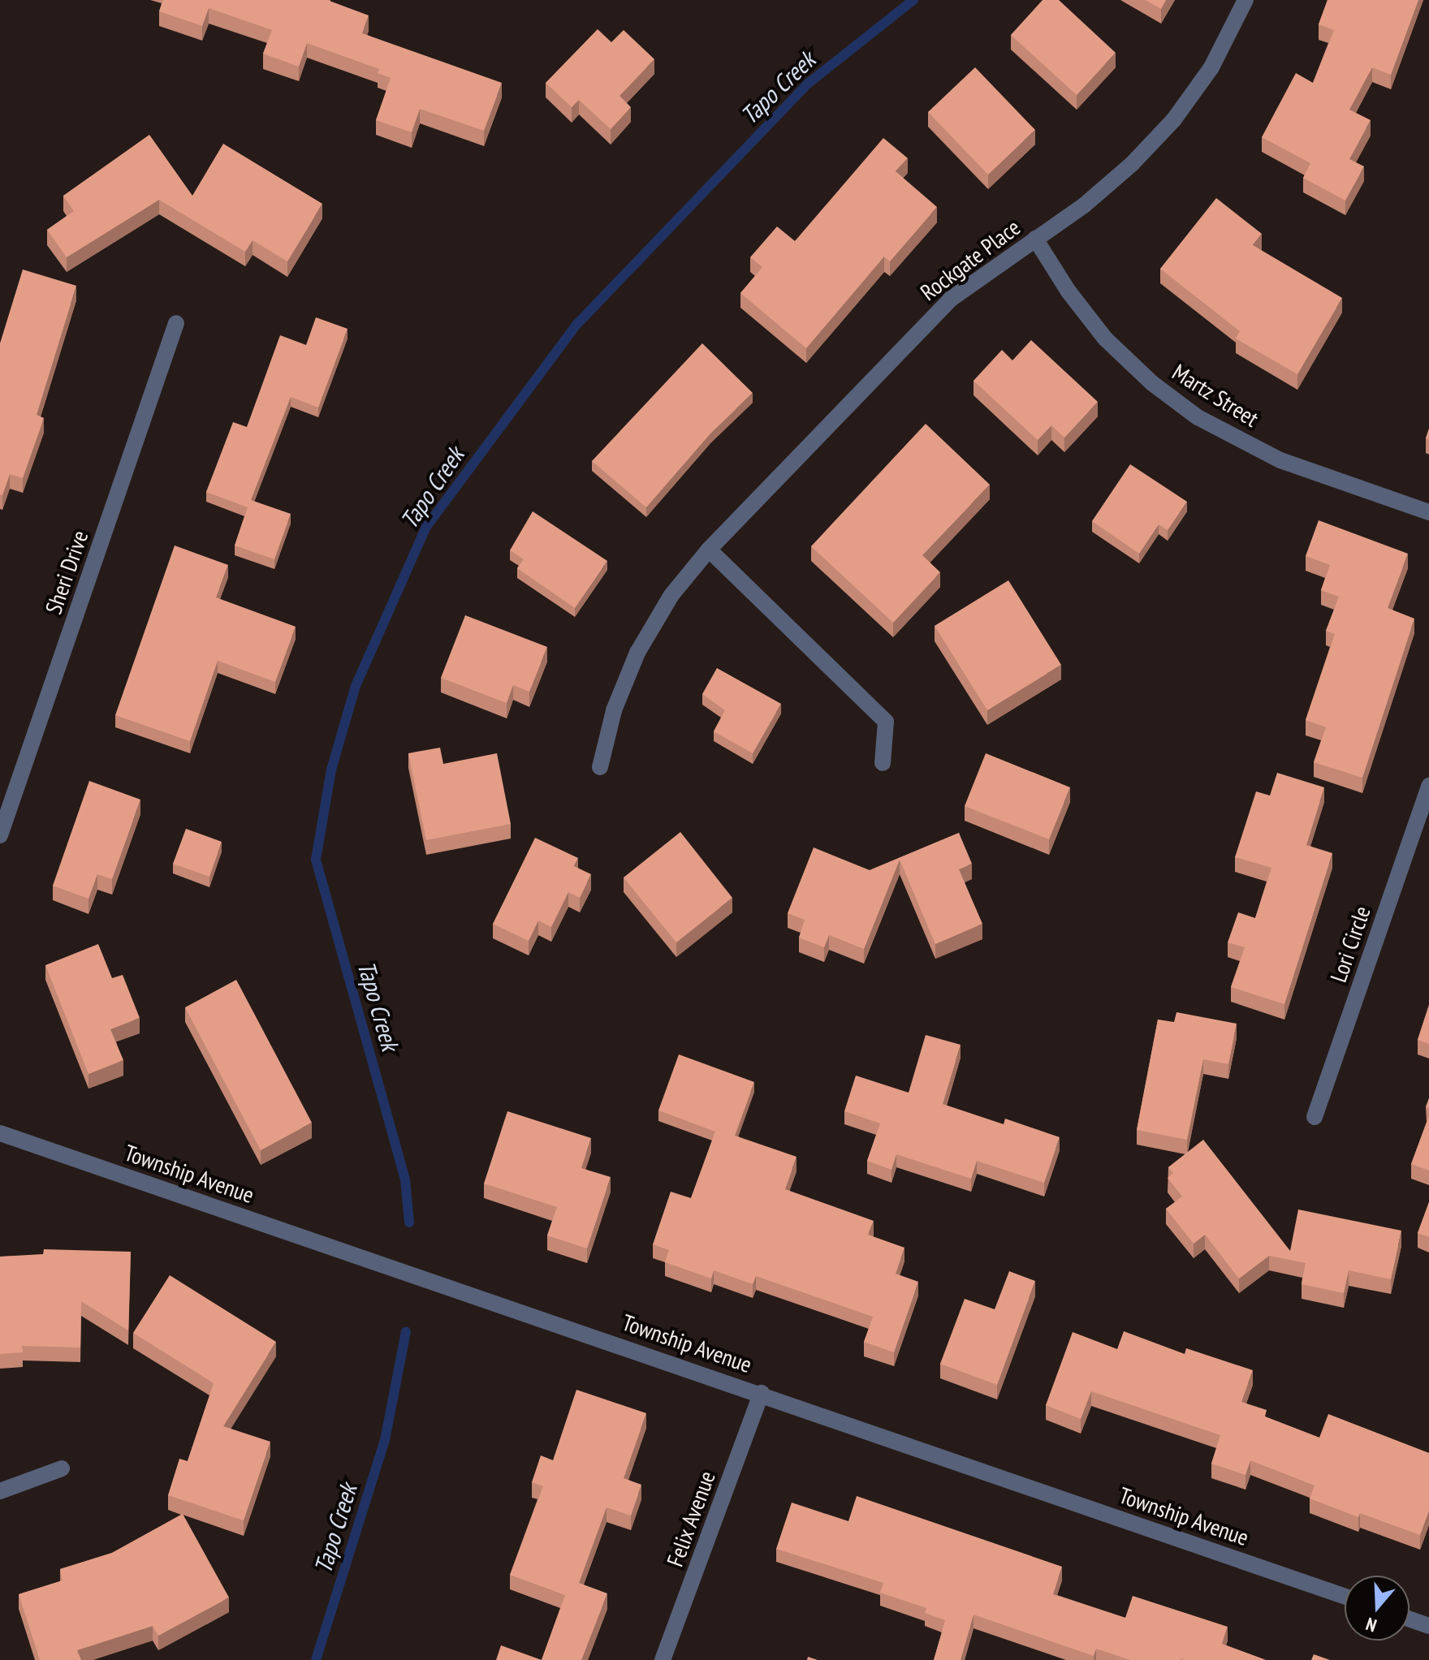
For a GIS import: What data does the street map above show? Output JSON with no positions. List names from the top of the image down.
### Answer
{
  "streets": {
    "street": [
      "Rockgate Place",
      "Martz Street",
      "Sheri Drive",
      "Lori Circle",
      "Township Avenue",
      "Felix Avenue"
    ]
  },
  "crossings": [
    ["Rockgate Place", "Martz Street"],
    ["Township Avenue", "Felix Avenue"]
  ],
  "water": ["Tapo Creek"],
  "north": "bottom"
}
